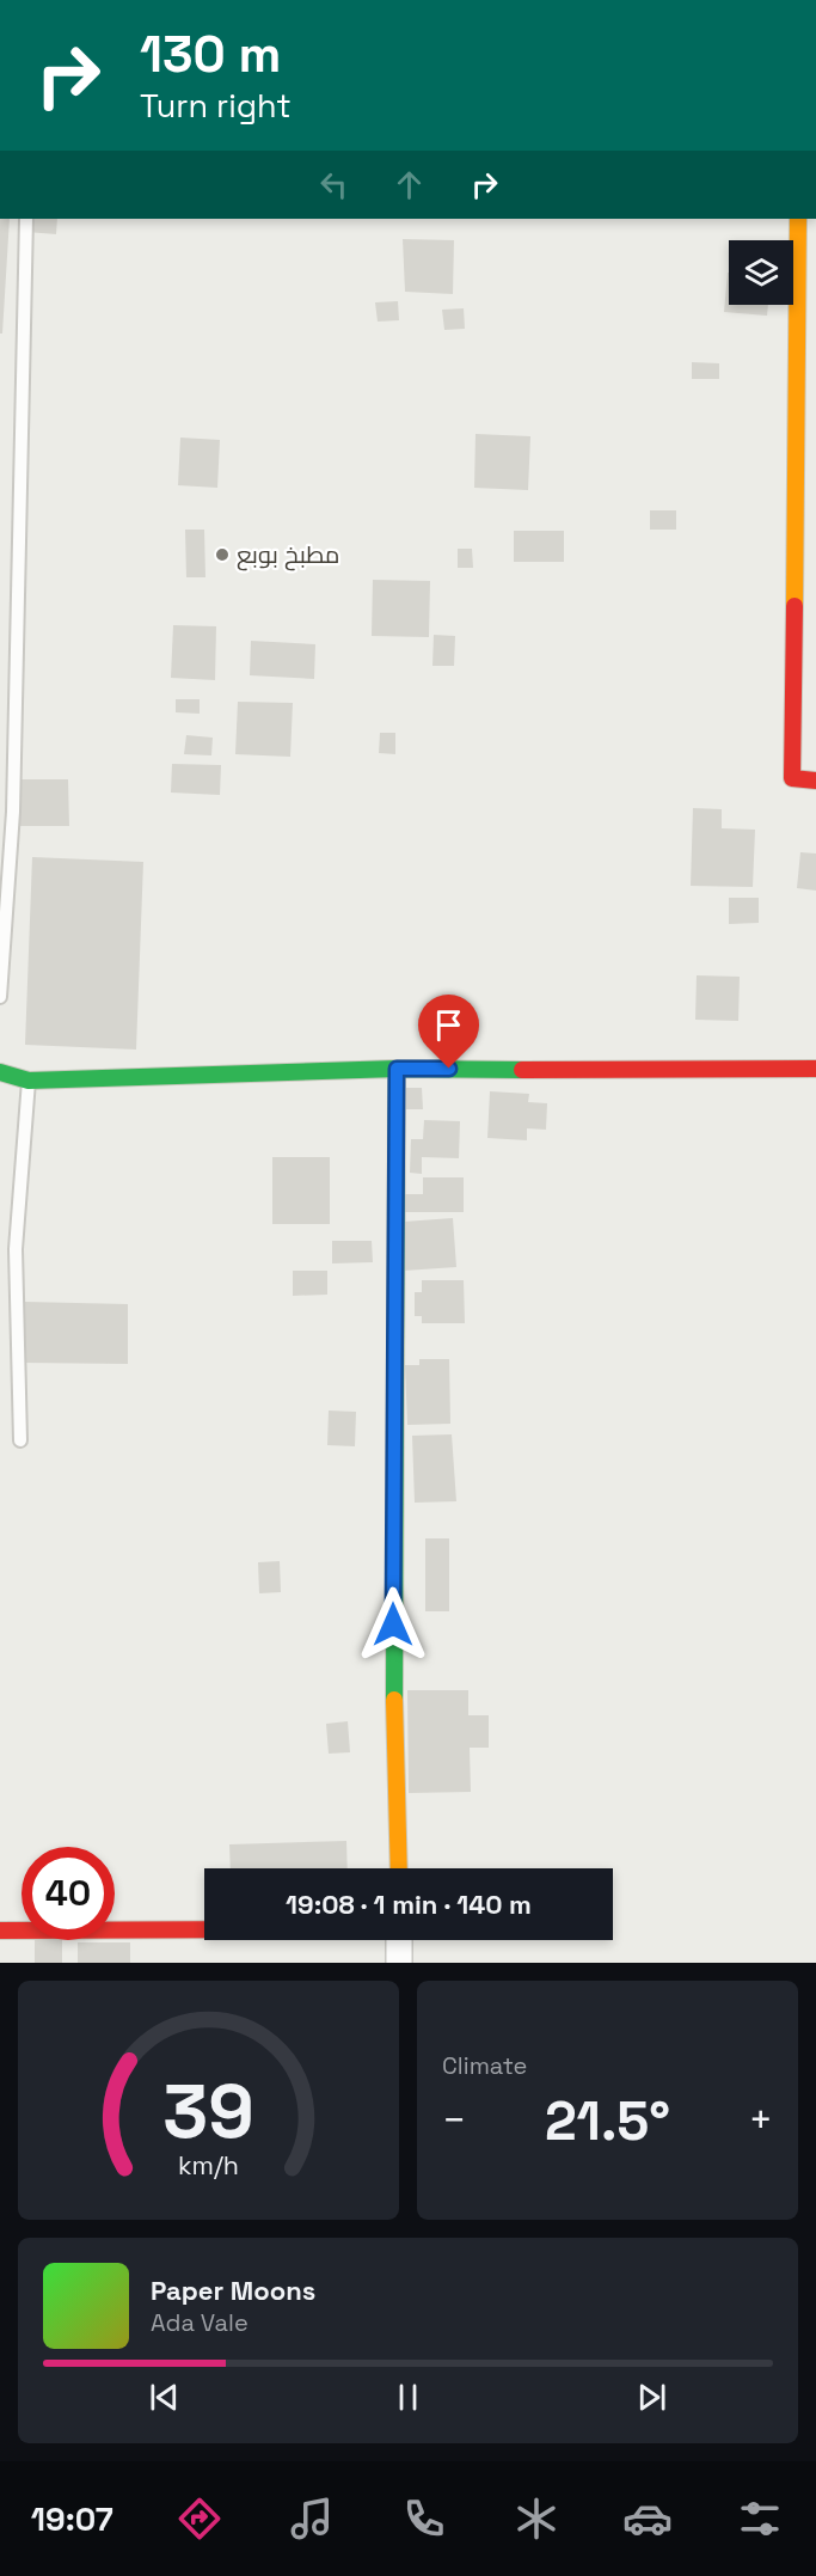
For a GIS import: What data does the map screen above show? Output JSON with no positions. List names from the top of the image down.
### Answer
{
  "places": ["مطبخ بوبع"],
  "page": {
    "turn": ["130 m", "Turn right"],
    "limit": "40",
    "trip": "19:08 · 1 min · 140 m",
    "tile": "Climate",
    "heat": ["−", "21.5°", "+"],
    "song": ["Paper Moons", "Ada Vale"],
    "tabs": "19:07",
    "gauge": ["39", "km/h"]
  }
}
